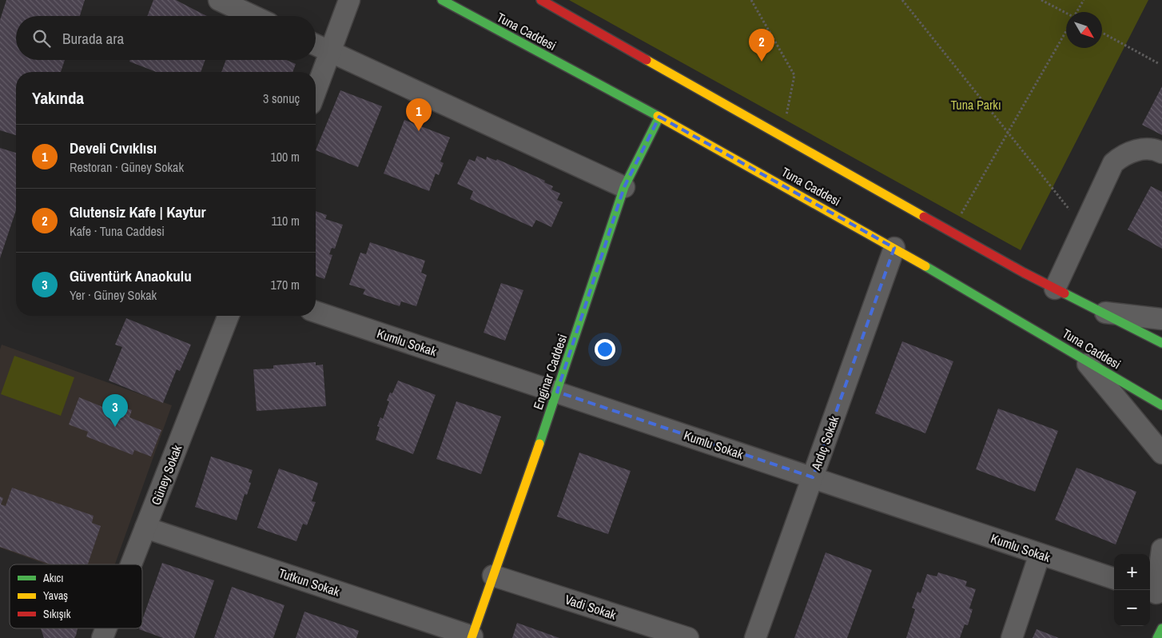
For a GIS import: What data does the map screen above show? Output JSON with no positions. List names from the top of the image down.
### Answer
{
  "streets": {
    "main road": ["Tuna Caddesi", "Enginar Caddesi"],
    "street": [
      "Kumlu Sokak",
      "Ardıç Sokak",
      "Güney Sokak",
      "Tutkun Sokak",
      "Vadi Sokak"
    ]
  },
  "crossings": [
    ["Tuna Caddesi", "Enginar Caddesi"],
    ["Tuna Caddesi", "Ardıç Sokak"],
    ["Kumlu Sokak", "Enginar Caddesi"],
    ["Kumlu Sokak", "Ardıç Sokak"],
    ["Enginar Caddesi", "Tutkun Sokak"],
    ["Enginar Caddesi", "Vadi Sokak"],
    ["Güney Sokak", "Tutkun Sokak"]
  ],
  "parks": ["Tuna Parkı"],
  "legend": ["Akıcı", "Yavaş", "Sıkışık"],
  "north": "bottom right",
  "page": {
    "search": "Burada ara",
    "pins": ["2", "1", "3"],
    "heading": ["Yakında", "3 sonuç"],
    "list": [
      {
        "mark": "1",
        "name": "Develi Cıvıklısı",
        "note": "Restoran · Güney Sokak",
        "value": "100 m"
      },
      {
        "mark": "2",
        "name": "Glutensiz Kafe | Kaytur",
        "note": "Kafe · Tuna Caddesi",
        "value": "110 m"
      },
      {
        "mark": "3",
        "name": "Güventürk Anaokulu",
        "note": "Yer · Güney Sokak",
        "value": "170 m"
      }
    ],
    "map_buttons": ["+", "−"]
  }
}
